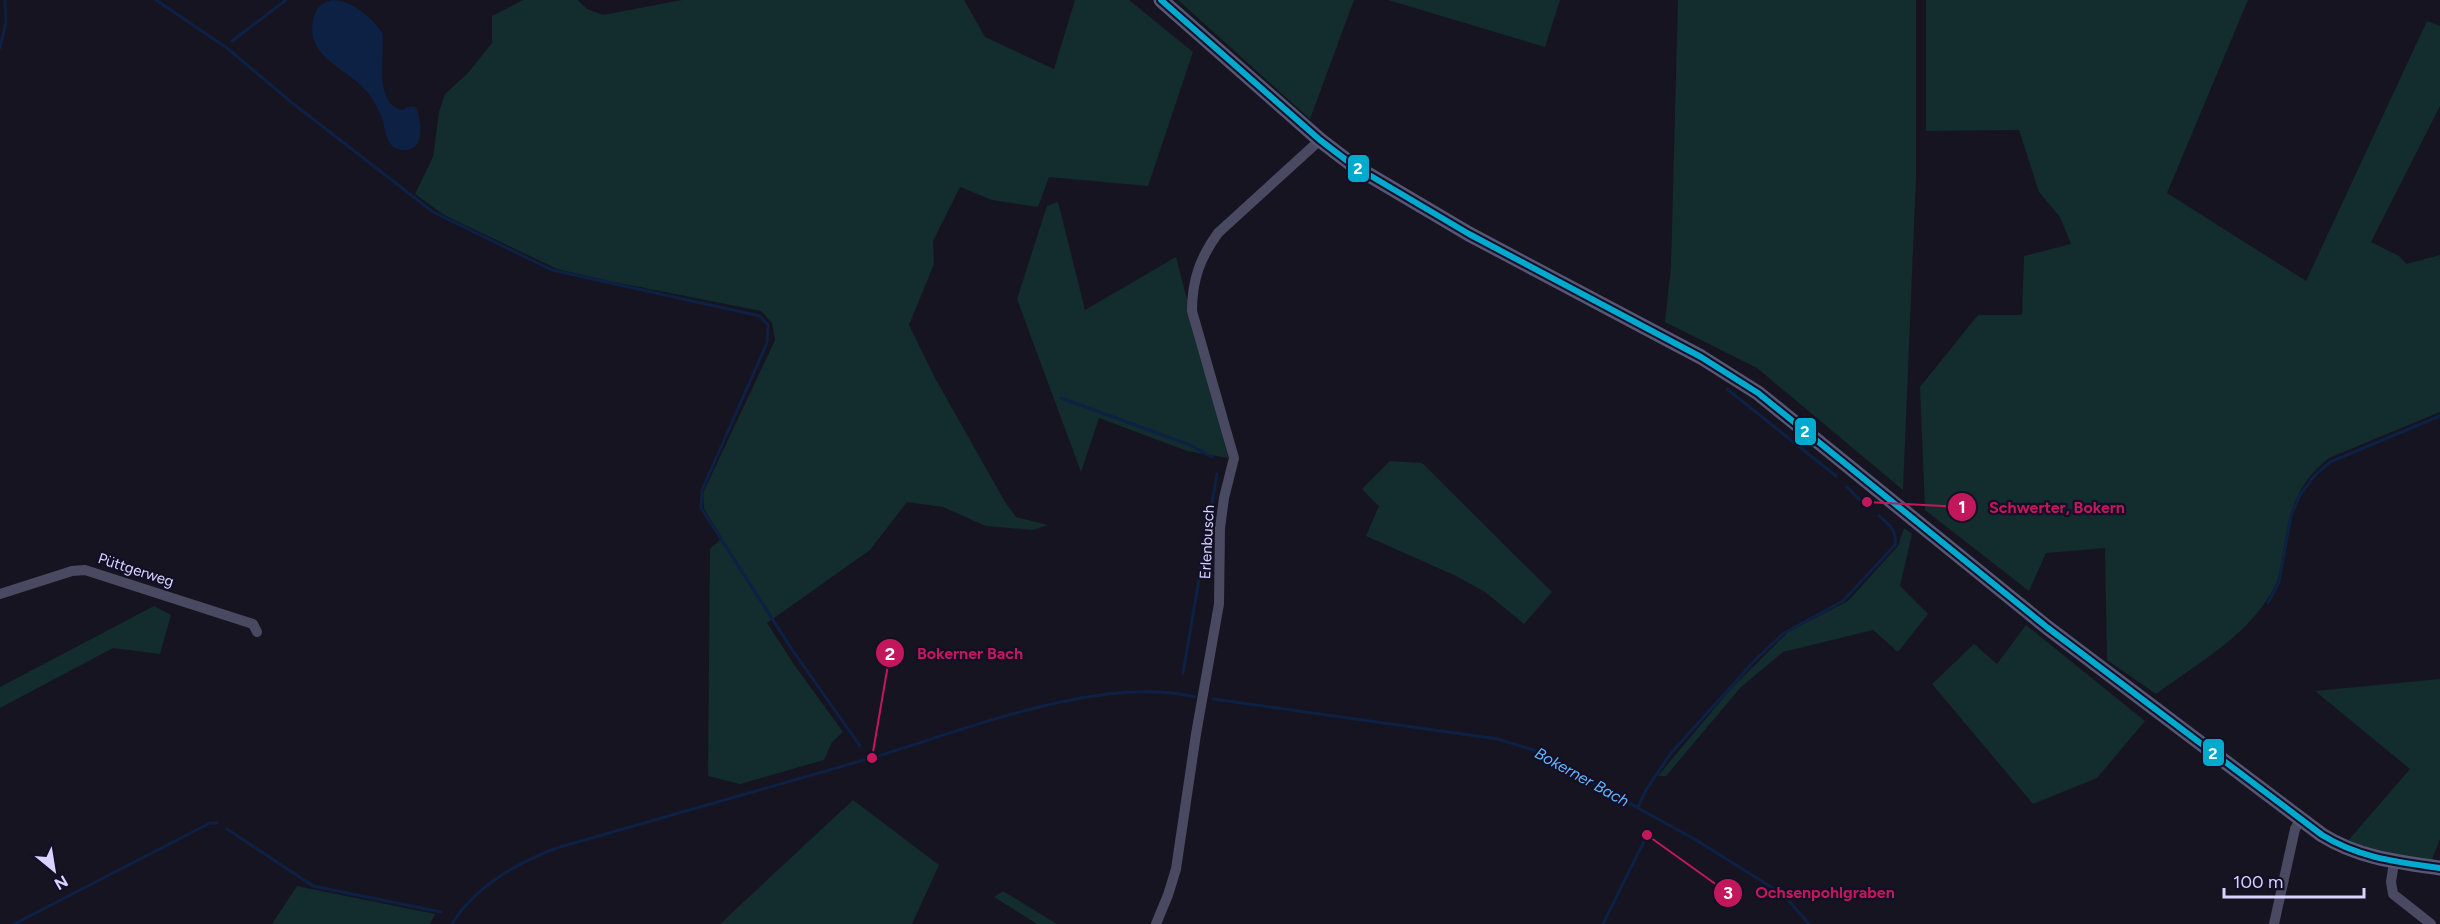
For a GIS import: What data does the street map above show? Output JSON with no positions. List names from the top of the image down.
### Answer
{
  "streets": {
    "street": ["Erlenbusch", "Püttgerweg"]
  },
  "water": ["Bokerner Bach"],
  "places": ["Schwerter, Bokern", "Bokerner Bach", "Ochsenpohlgraben"],
  "lines": ["transit line 2"],
  "scale_bar": "100 m",
  "north": "bottom right"
}
